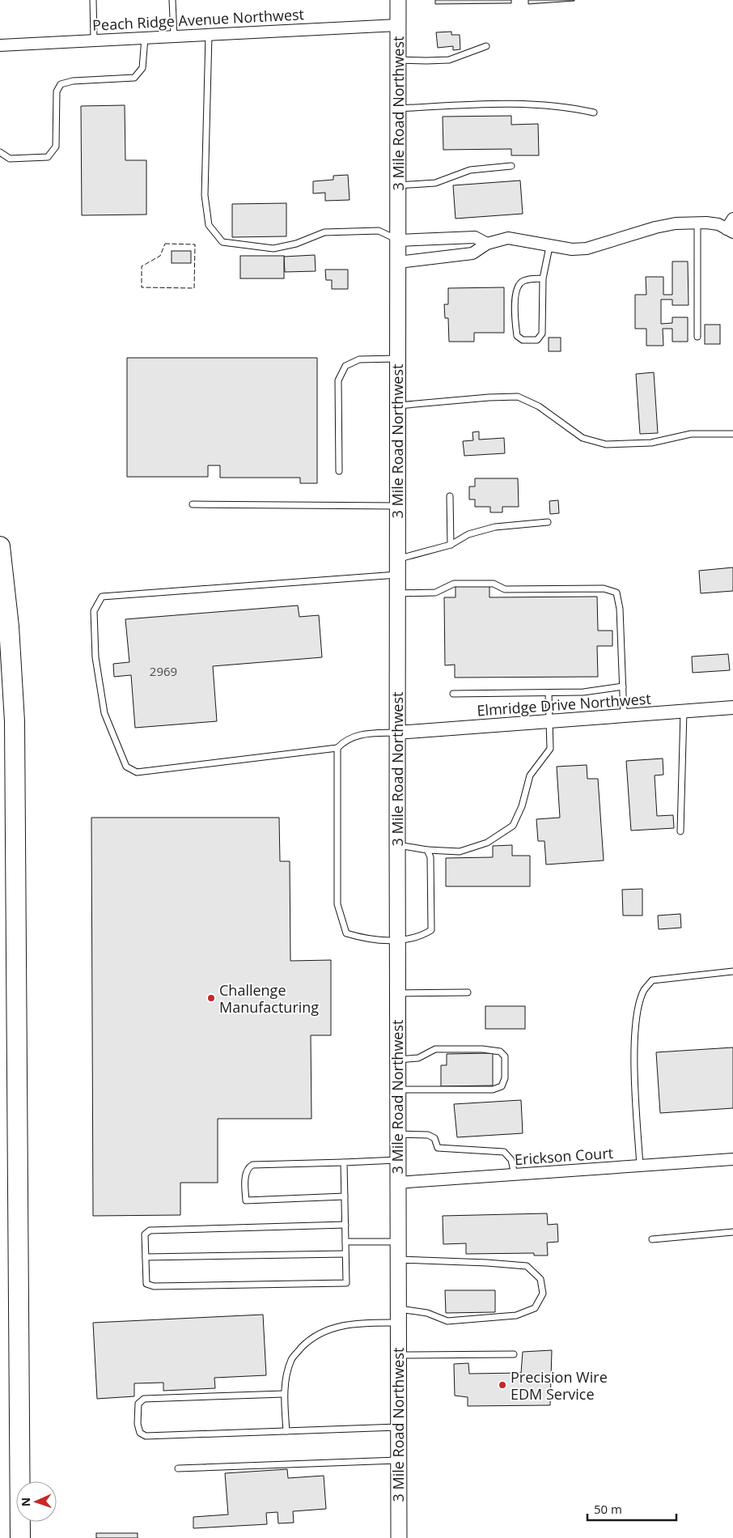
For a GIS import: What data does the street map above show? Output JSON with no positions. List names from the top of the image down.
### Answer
{
  "streets": {
    "main road": ["3 Mile Road Northwest"],
    "street": ["Peach Ridge Avenue Northwest", "Elmridge Drive Northwest", "Erickson Court"]
  },
  "crossings": [
    ["Peach Ridge Avenue Northwest", "3 Mile Road Northwest"],
    ["3 Mile Road Northwest", "Elmridge Drive Northwest"],
    ["3 Mile Road Northwest", "Erickson Court"]
  ],
  "places": ["Challenge Manufacturing", "Precision Wire EDM Service"],
  "house_numbers": ["2969"],
  "scale_bar": "50 m",
  "north": "left"
}
